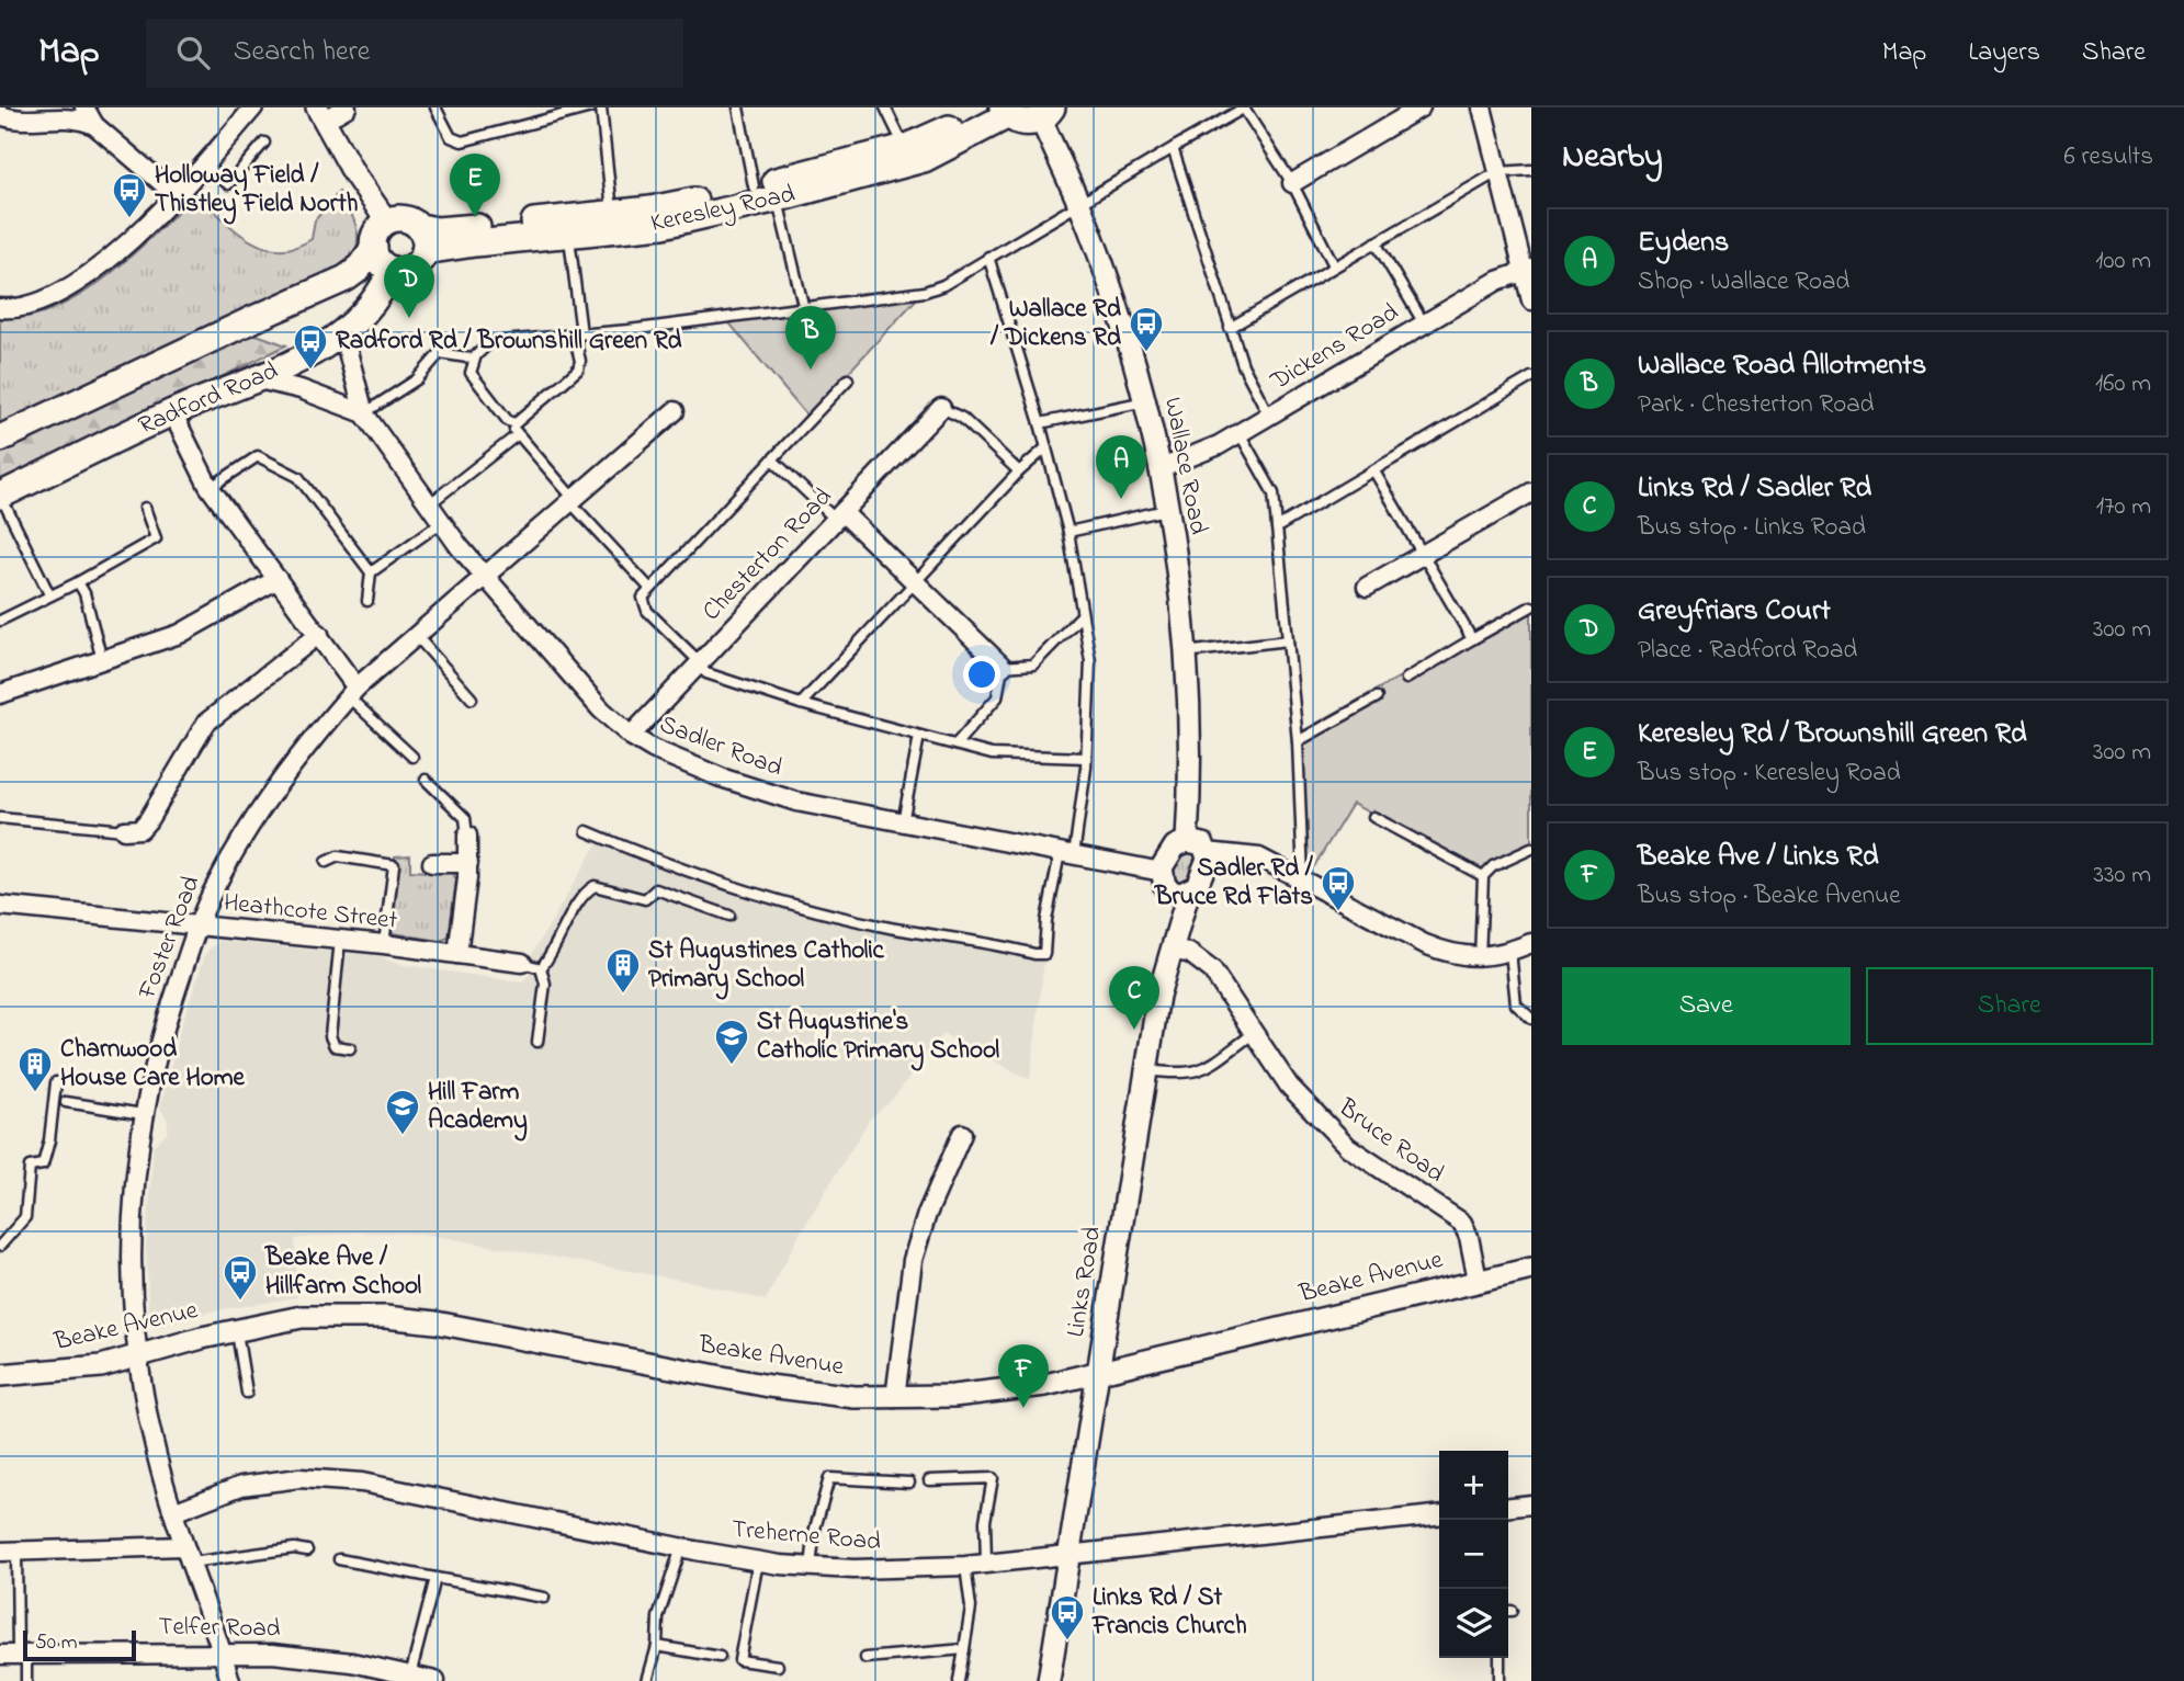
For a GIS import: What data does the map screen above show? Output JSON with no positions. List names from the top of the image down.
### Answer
{
  "streets": {
    "main road": ["Keresley Road", "Radford Road"],
    "street": [
      "Dickens Road",
      "Wallace Road",
      "Chesterton Road",
      "Sadler Road",
      "Heathcote Street",
      "Foster Road",
      "Bruce Road",
      "Beake Avenue",
      "Links Road",
      "Treherne Road",
      "Telfer Road"
    ]
  },
  "crossings": [
    ["Keresley Road", "Radford Road"],
    ["Dickens Road", "Wallace Road"],
    ["Radford Road", "Sadler Road"],
    ["Wallace Road", "Sadler Road"],
    ["Wallace Road", "Links Road"],
    ["Chesterton Road", "Sadler Road"],
    ["Sadler Road", "Foster Road"],
    ["Sadler Road", "Links Road"],
    ["Heathcote Street", "Foster Road"],
    ["Foster Road", "Beake Avenue"],
    ["Foster Road", "Treherne Road"],
    ["Foster Road", "Telfer Road"],
    ["Bruce Road", "Beake Avenue"],
    ["Bruce Road", "Links Road"],
    ["Beake Avenue", "Links Road"],
    ["Links Road", "Treherne Road"]
  ],
  "places": {
    "bus stop": [
      "Holloway Field / Thistley Field North",
      "Wallace Rd / Dickens Rd",
      "Radford Rd / Brownshill Green Rd",
      "Sadler Rd / Bruce Rd Flats",
      "Beake Ave / Hillfarm School",
      "Links Rd / St Francis Church"
    ],
    "building": ["St Augustines Catholic Primary School", "Charnwood House Care Home"],
    "school or university": ["St Augustine's Catholic Primary School", "Hill Farm Academy"]
  },
  "scale_bar": "50 m",
  "page": {
    "header": "Map",
    "search": "Search here",
    "nav": ["Map", "Layers", "Share"],
    "heading": ["Nearby", "6 results"],
    "pins": [
      "E",
      "D",
      "B",
      "A",
      "C",
      "F"
    ],
    "list": [
      {
        "mark": "A",
        "name": "Eydens",
        "note": "Shop · Wallace Road",
        "value": "100 m"
      },
      {
        "mark": "B",
        "name": "Wallace Road Allotments",
        "note": "Park · Chesterton Road",
        "value": "160 m"
      },
      {
        "mark": "C",
        "name": "Links Rd / Sadler Rd",
        "note": "Bus stop · Links Road",
        "value": "170 m"
      },
      {
        "mark": "D",
        "name": "Greyfriars Court",
        "note": "Place · Radford Road",
        "value": "300 m"
      },
      {
        "mark": "E",
        "name": "Keresley Rd / Brownshill Green Rd",
        "note": "Bus stop · Keresley Road",
        "value": "300 m"
      },
      {
        "mark": "F",
        "name": "Beake Ave / Links Rd",
        "note": "Bus stop · Beake Avenue",
        "value": "330 m"
      }
    ],
    "buttons": ["Save", "Share"],
    "map_buttons": ["+", "−"],
    "scale": "50 m"
  }
}
